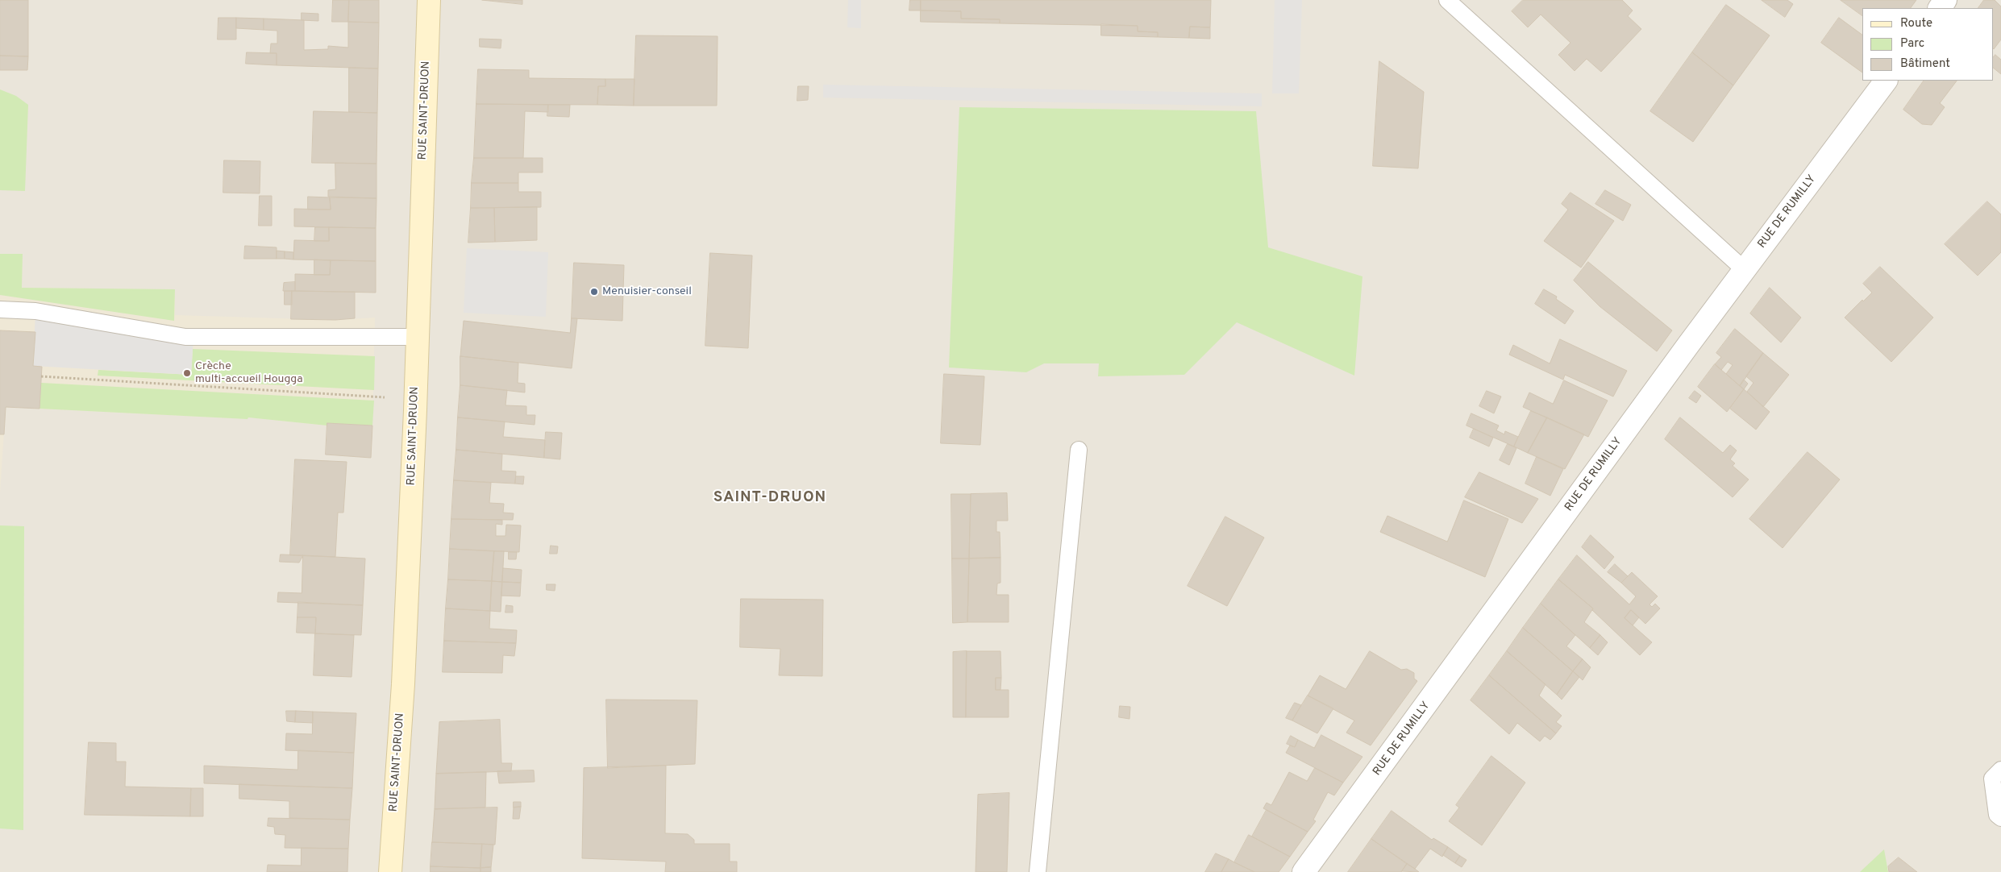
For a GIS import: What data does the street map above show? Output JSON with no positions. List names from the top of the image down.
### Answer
{
  "streets": {
    "street": ["RUE SAINT-DRUON", "RUE DE RUMILLY"]
  },
  "districts": ["SAINT-DRUON"],
  "places": ["Menuisier-conseil", "Crèche multi-accueil Hougga"],
  "legend": ["Route", "Parc", "Bâtiment"]
}
